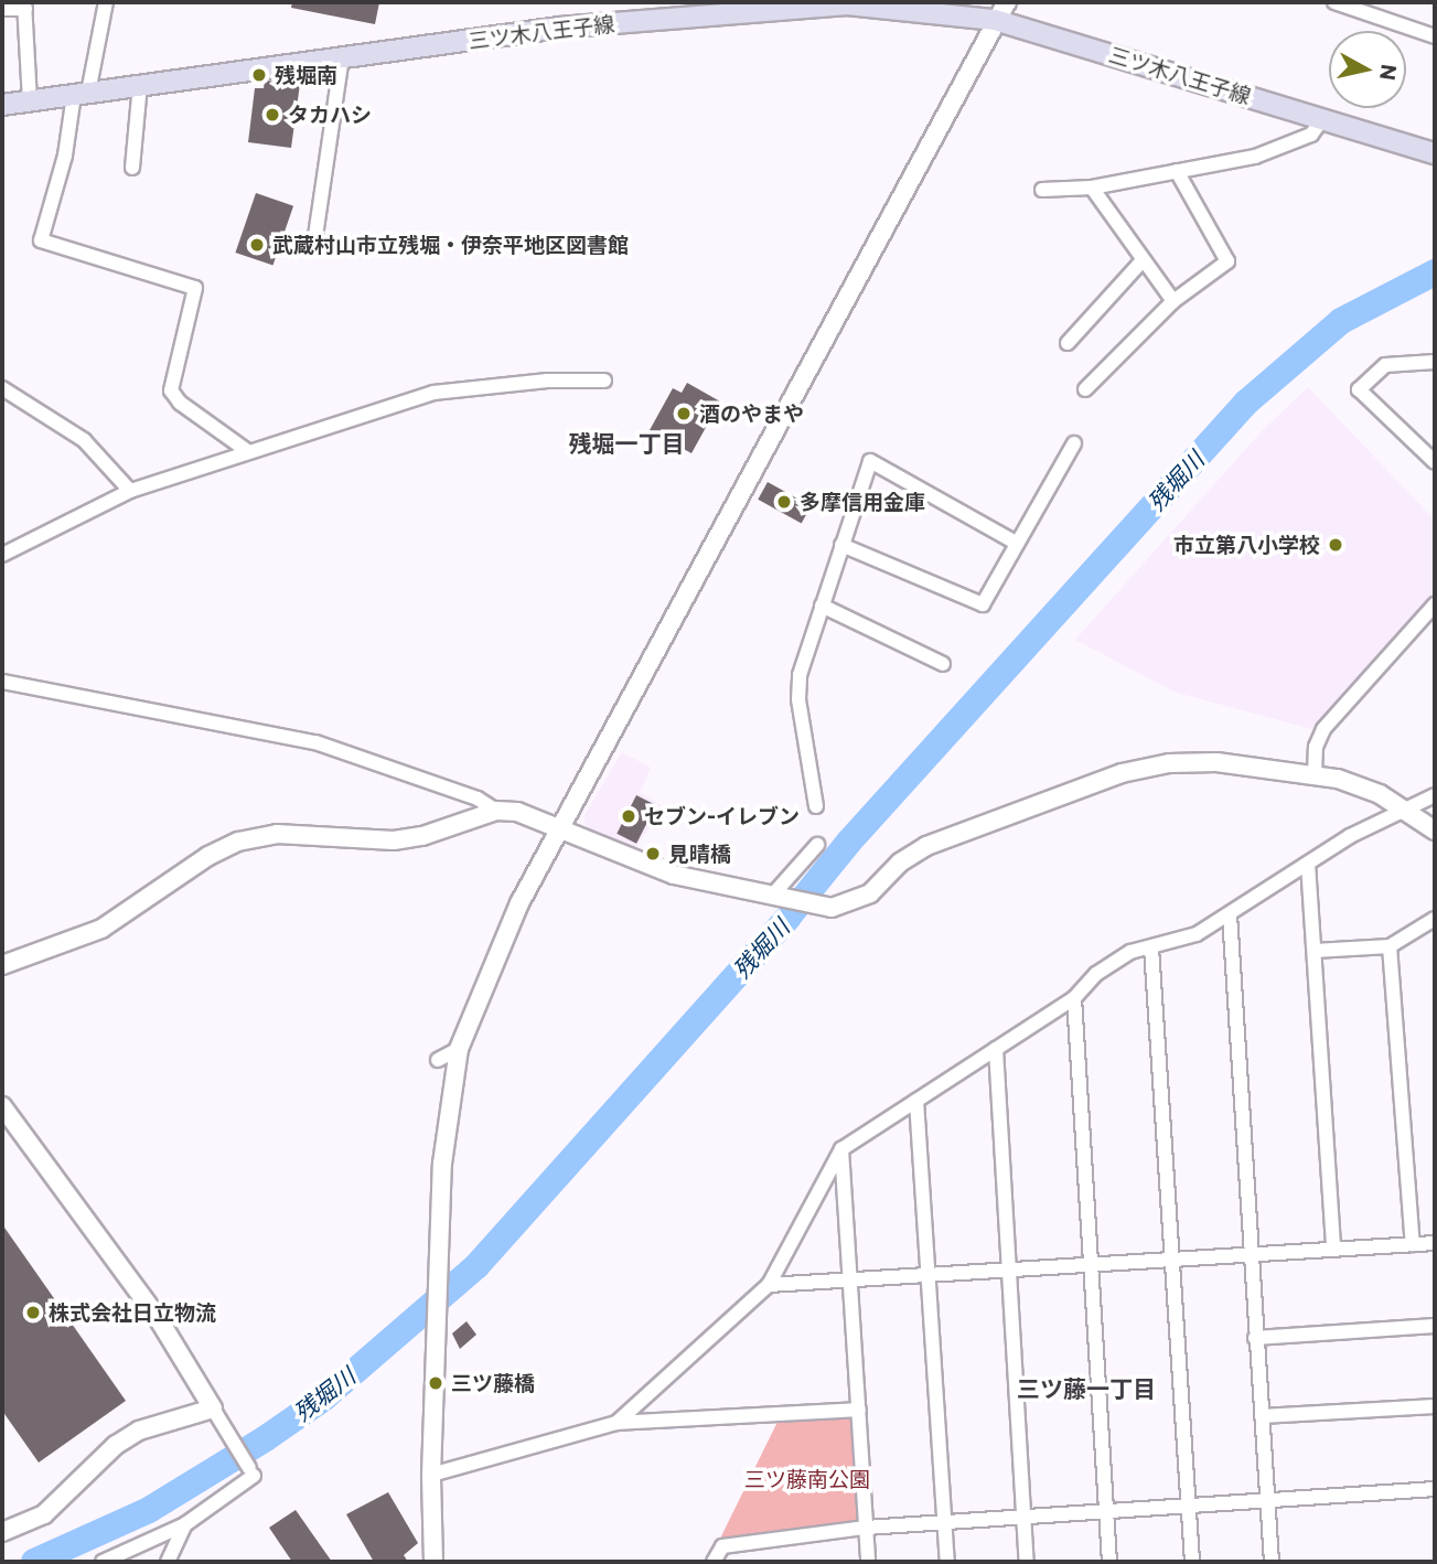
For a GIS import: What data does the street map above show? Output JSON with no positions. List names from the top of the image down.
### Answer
{
  "streets": {
    "main road": ["三ツ木八王子線"]
  },
  "districts": ["残堀一丁目", "三ツ藤一丁目"],
  "water": ["残堀川"],
  "parks": ["三ツ藤南公園"],
  "places": [
    "残堀南",
    "タカハシ",
    "武蔵村山市立残堀・伊奈平地区図書館",
    "酒のやまや",
    "多摩信用金庫",
    "市立第八小学校",
    "セブン-イレブン",
    "見晴橋",
    "株式会社日立物流",
    "三ツ藤橋"
  ],
  "north": "right"
}
